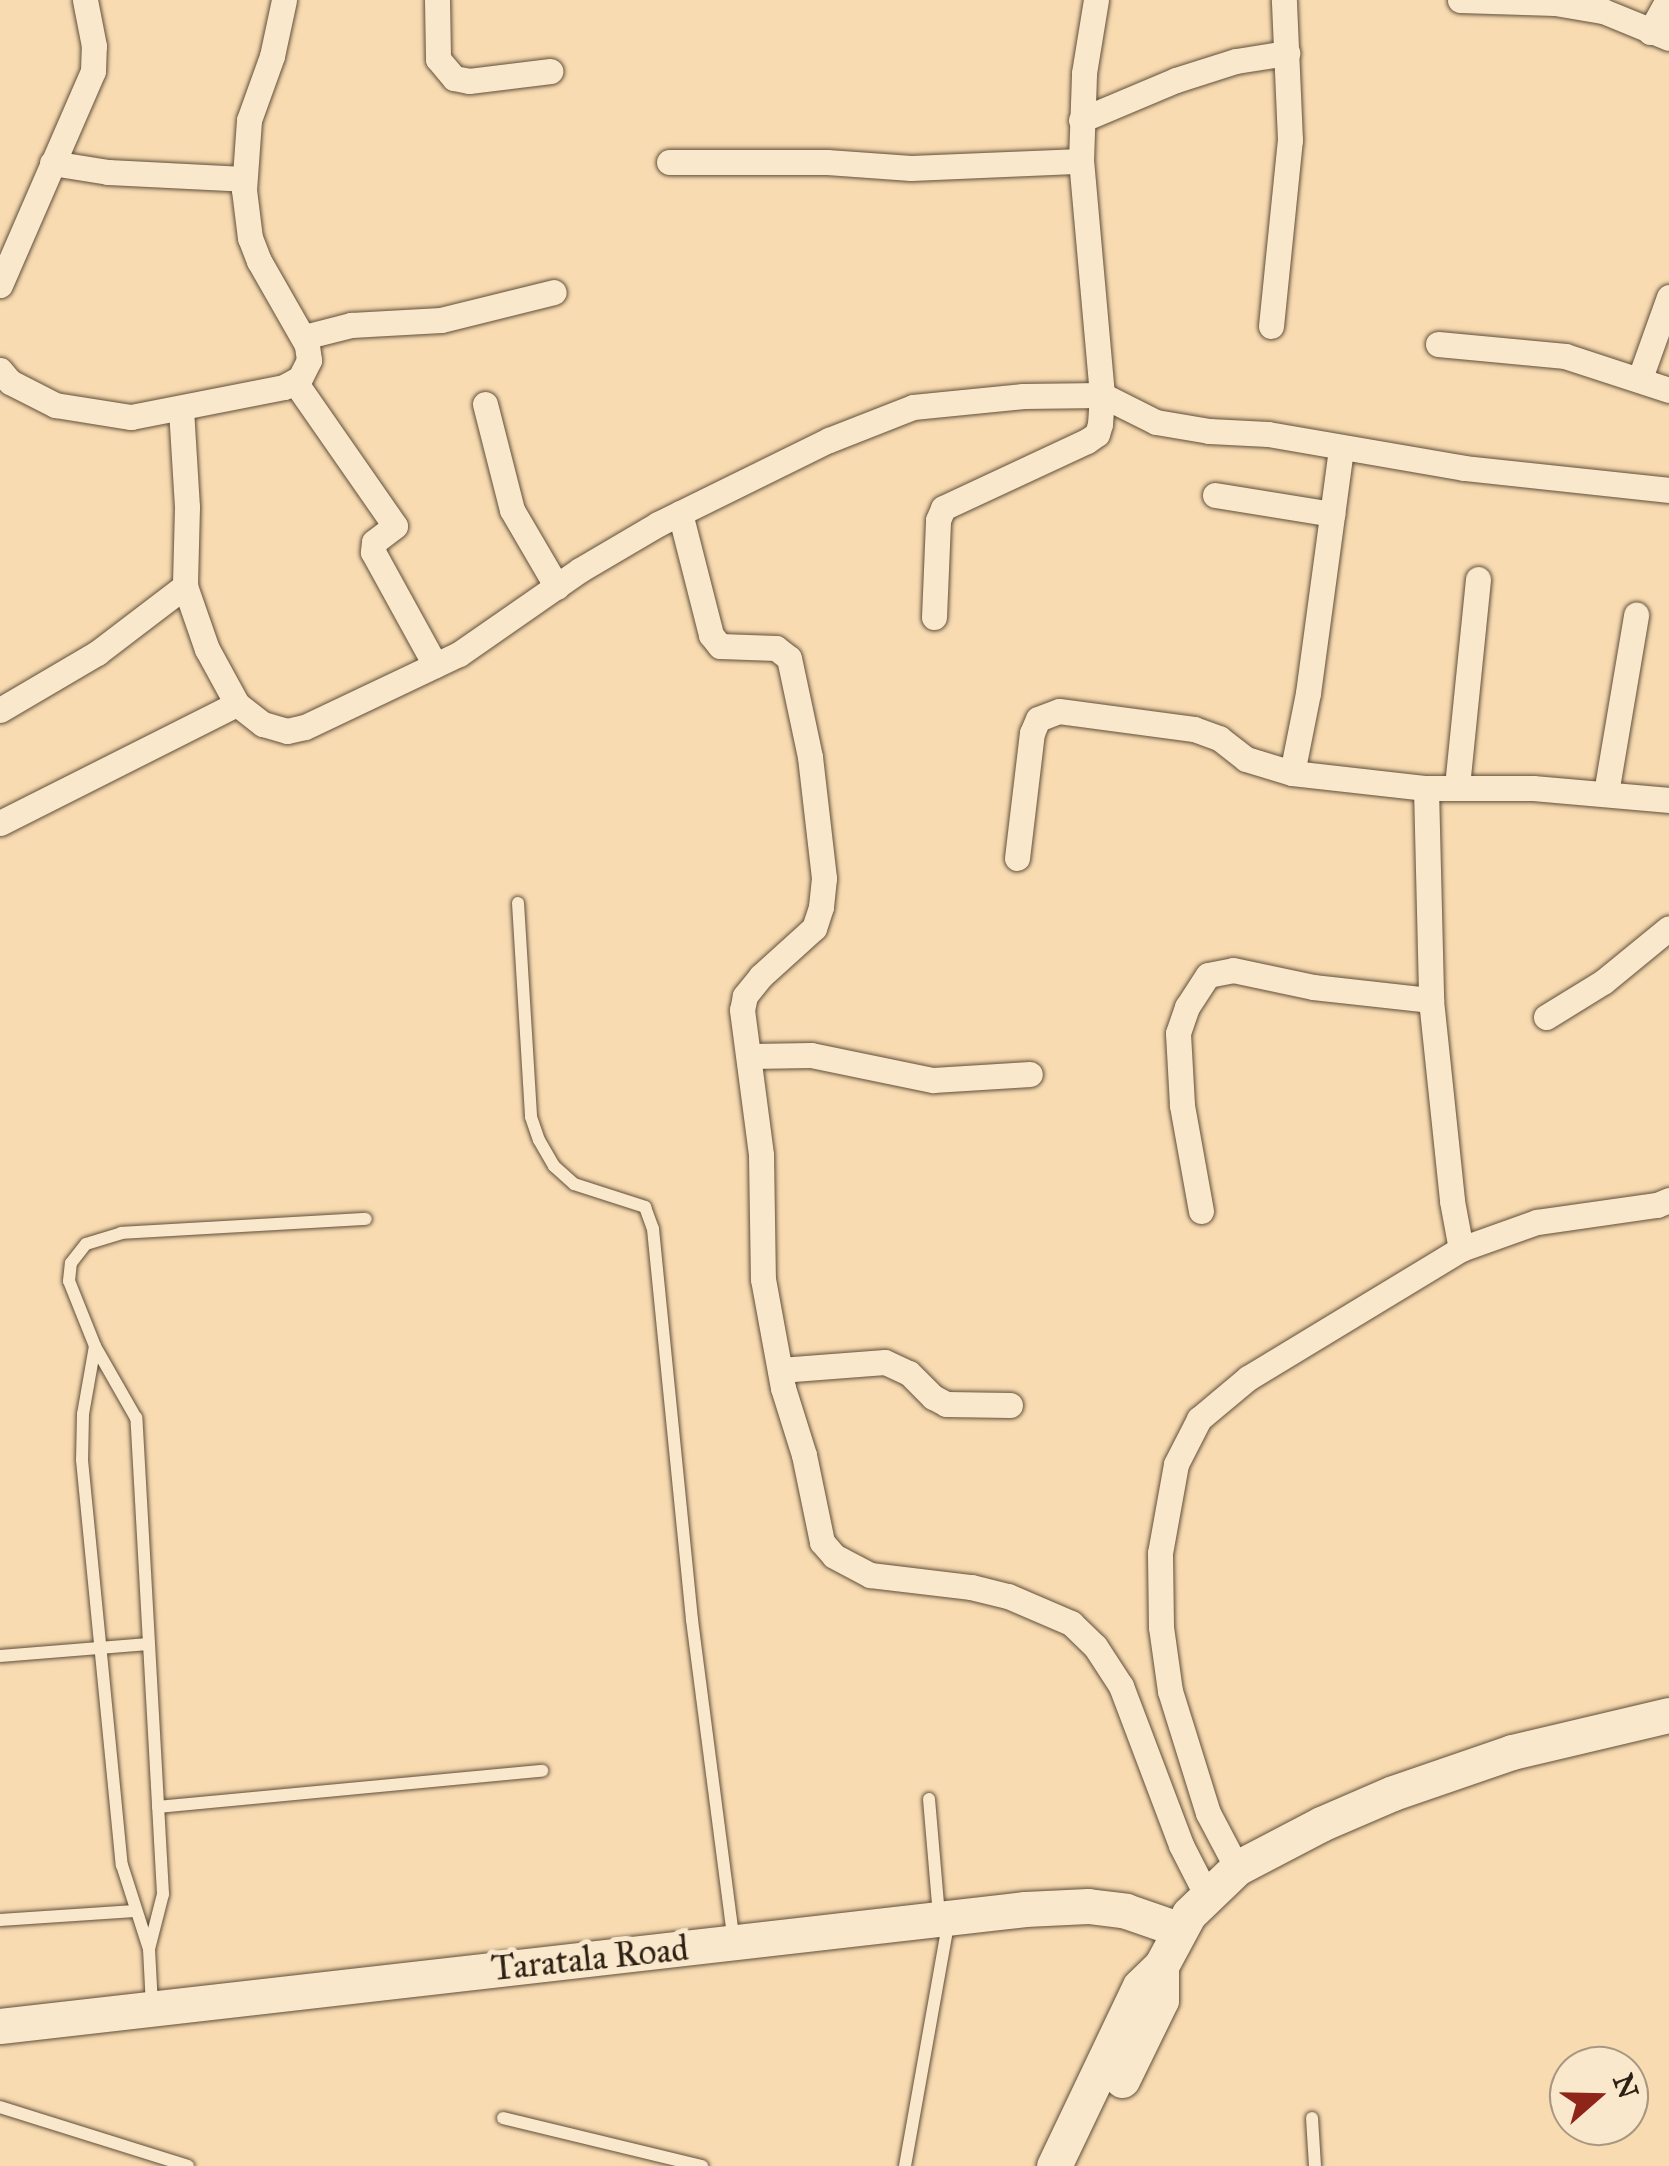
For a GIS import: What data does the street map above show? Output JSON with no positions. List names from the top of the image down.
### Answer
{
  "streets": {
    "street": ["Taratala Road"]
  },
  "north": "right"
}
